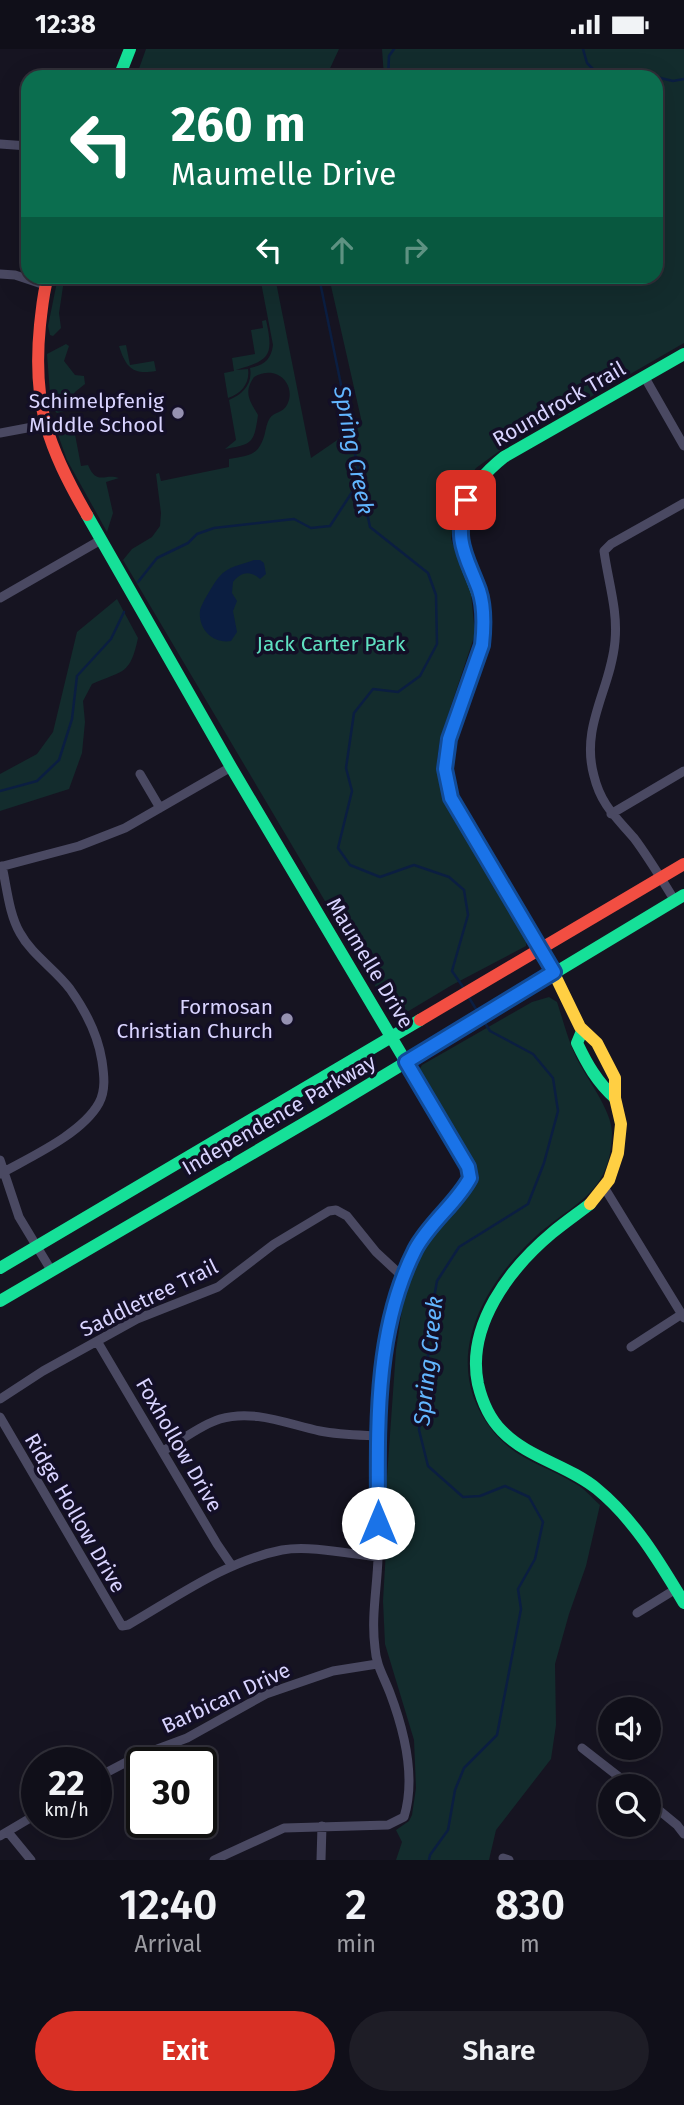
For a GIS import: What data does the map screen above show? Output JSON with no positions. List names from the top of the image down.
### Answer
{
  "streets": {
    "street": [
      "Roundrock Trail",
      "Maumelle Drive",
      "Independence Parkway",
      "Saddletree Trail",
      "Foxhollow Drive",
      "Ridge Hollow Drive",
      "Barbican Drive"
    ]
  },
  "crossings": [
    ["Roundrock Trail", "Independence Parkway"],
    ["Maumelle Drive", "Independence Parkway"],
    ["Maumelle Drive", "Saddletree Trail"],
    ["Maumelle Drive", "Barbican Drive"],
    ["Saddletree Trail", "Foxhollow Drive"],
    ["Foxhollow Drive", "Ridge Hollow Drive"]
  ],
  "water": ["Spring Creek"],
  "parks": ["Jack Carter Park"],
  "places": ["Schimelpfenig Middle School", "Formosan Christian Church"],
  "page": {
    "status": "12:38",
    "turn": ["260 m", "Maumelle Drive"],
    "speed": "22 km/h",
    "limit": "30",
    "eta": [
      "12:40",
      "Arrival",
      "2",
      "min",
      "830",
      "m"
    ],
    "buttons": ["Exit", "Share"]
  }
}
